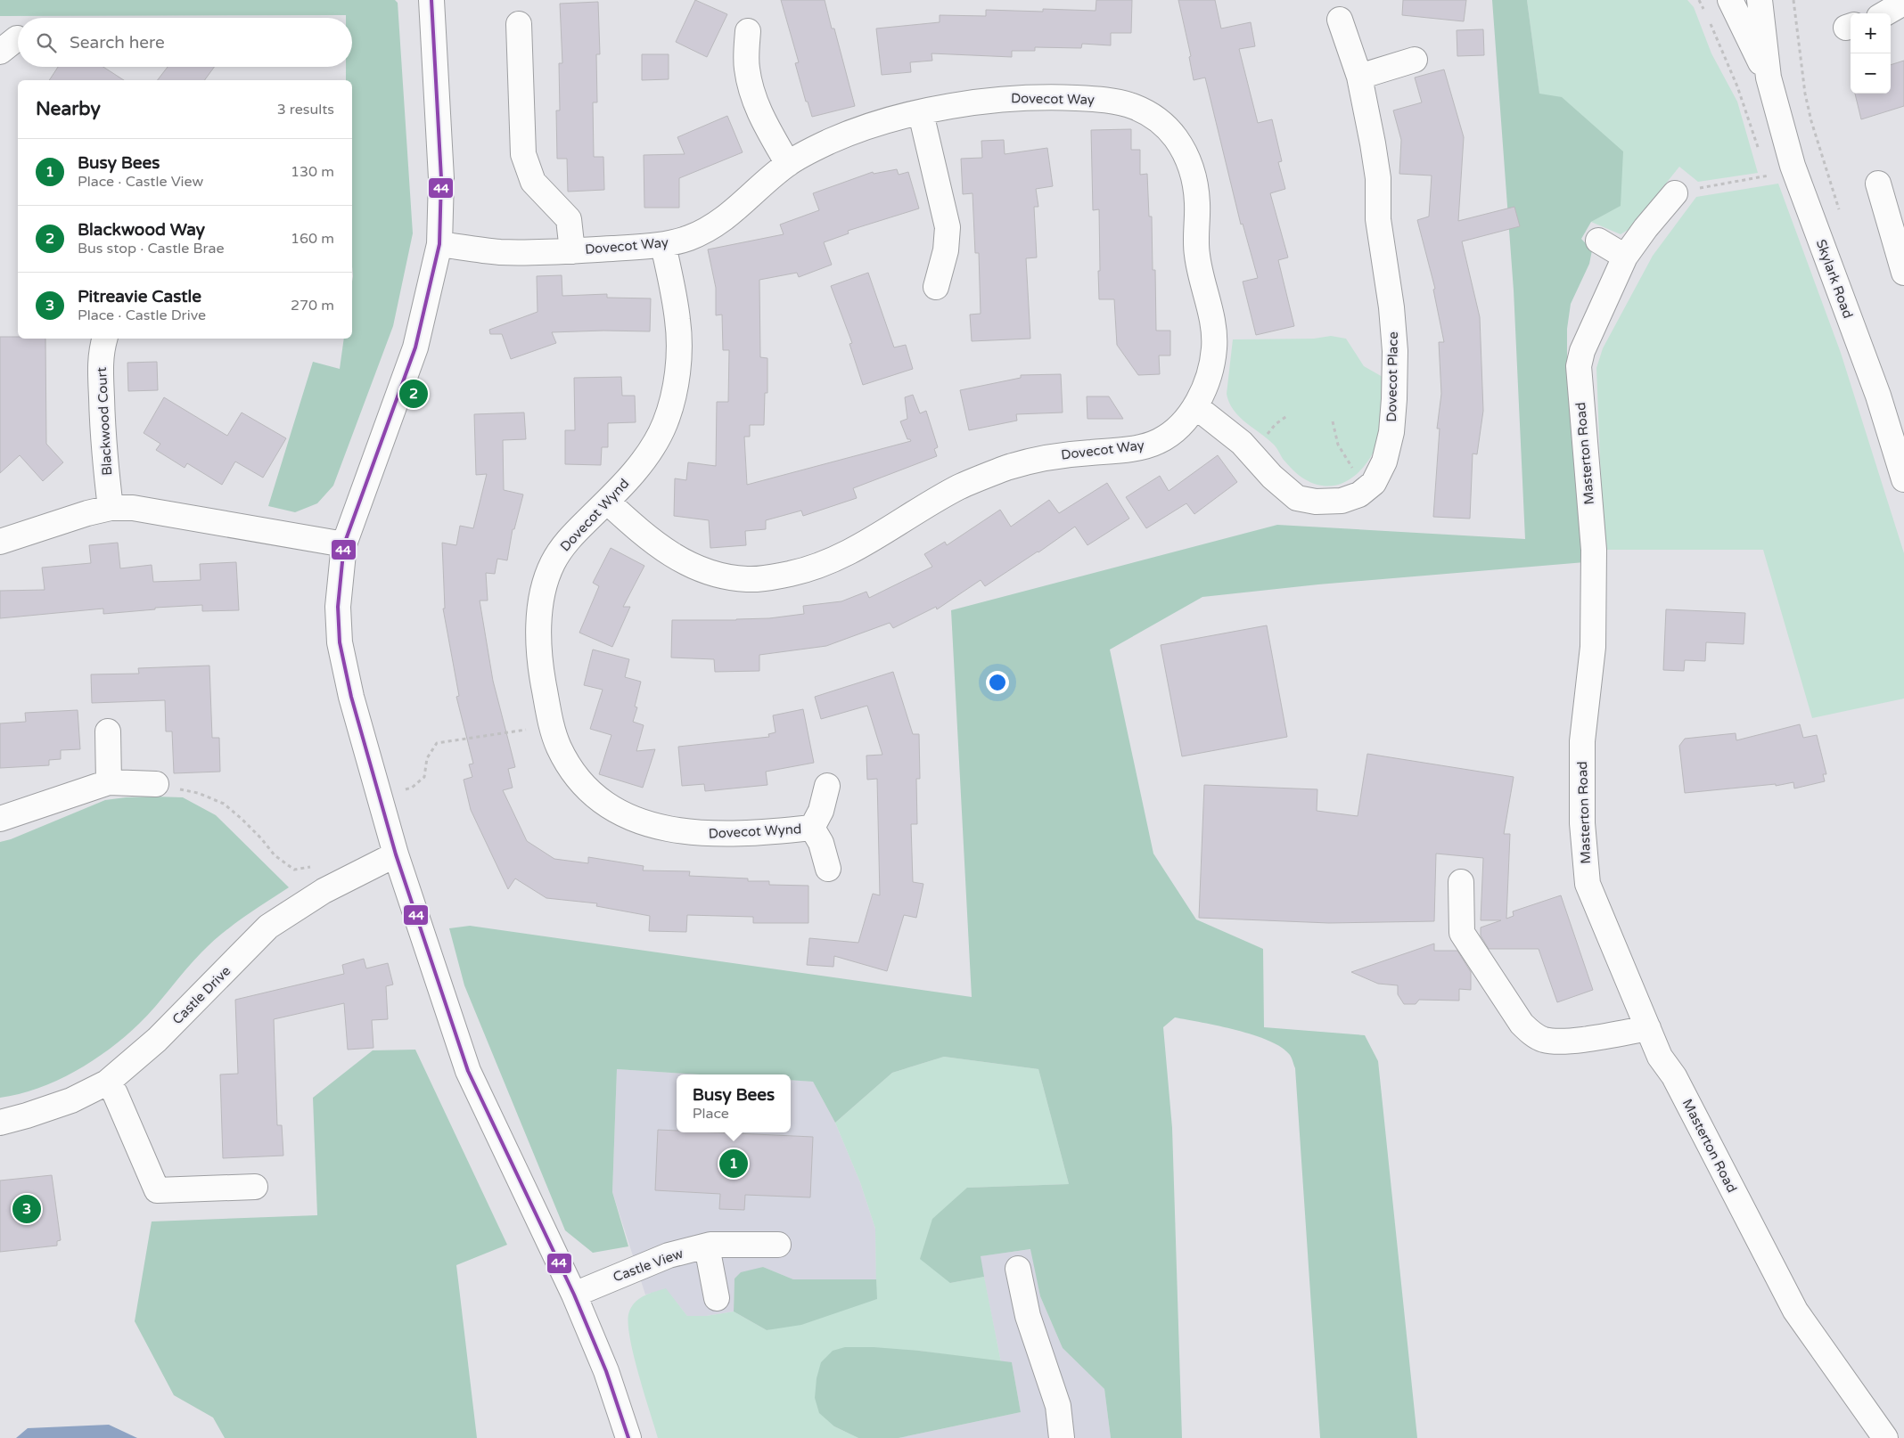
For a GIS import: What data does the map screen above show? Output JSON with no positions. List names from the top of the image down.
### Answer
{
  "streets": {
    "street": [
      "Dovecot Way",
      "Skylark Road",
      "Dovecot Place",
      "Blackwood Court",
      "Masterton Road",
      "Dovecot Wynd",
      "Castle Drive",
      "Castle View"
    ]
  },
  "crossings": [
    ["Dovecot Way", "Dovecot Place"],
    ["Dovecot Way", "Dovecot Wynd"]
  ],
  "lines": ["transit line 44"],
  "page": {
    "map_buttons": ["+", "−"],
    "search": "Search here",
    "heading": ["Nearby", "3 results"],
    "list": [
      {
        "mark": "1",
        "name": "Busy Bees",
        "note": "Place · Castle View",
        "value": "130 m"
      },
      {
        "mark": "2",
        "name": "Blackwood Way",
        "note": "Bus stop · Castle Brae",
        "value": "160 m"
      },
      {
        "mark": "3",
        "name": "Pitreavie Castle",
        "note": "Place · Castle Drive",
        "value": "270 m"
      }
    ],
    "pins": ["2", "1", "3"],
    "popup": ["Busy Bees", "Place"]
  }
}
